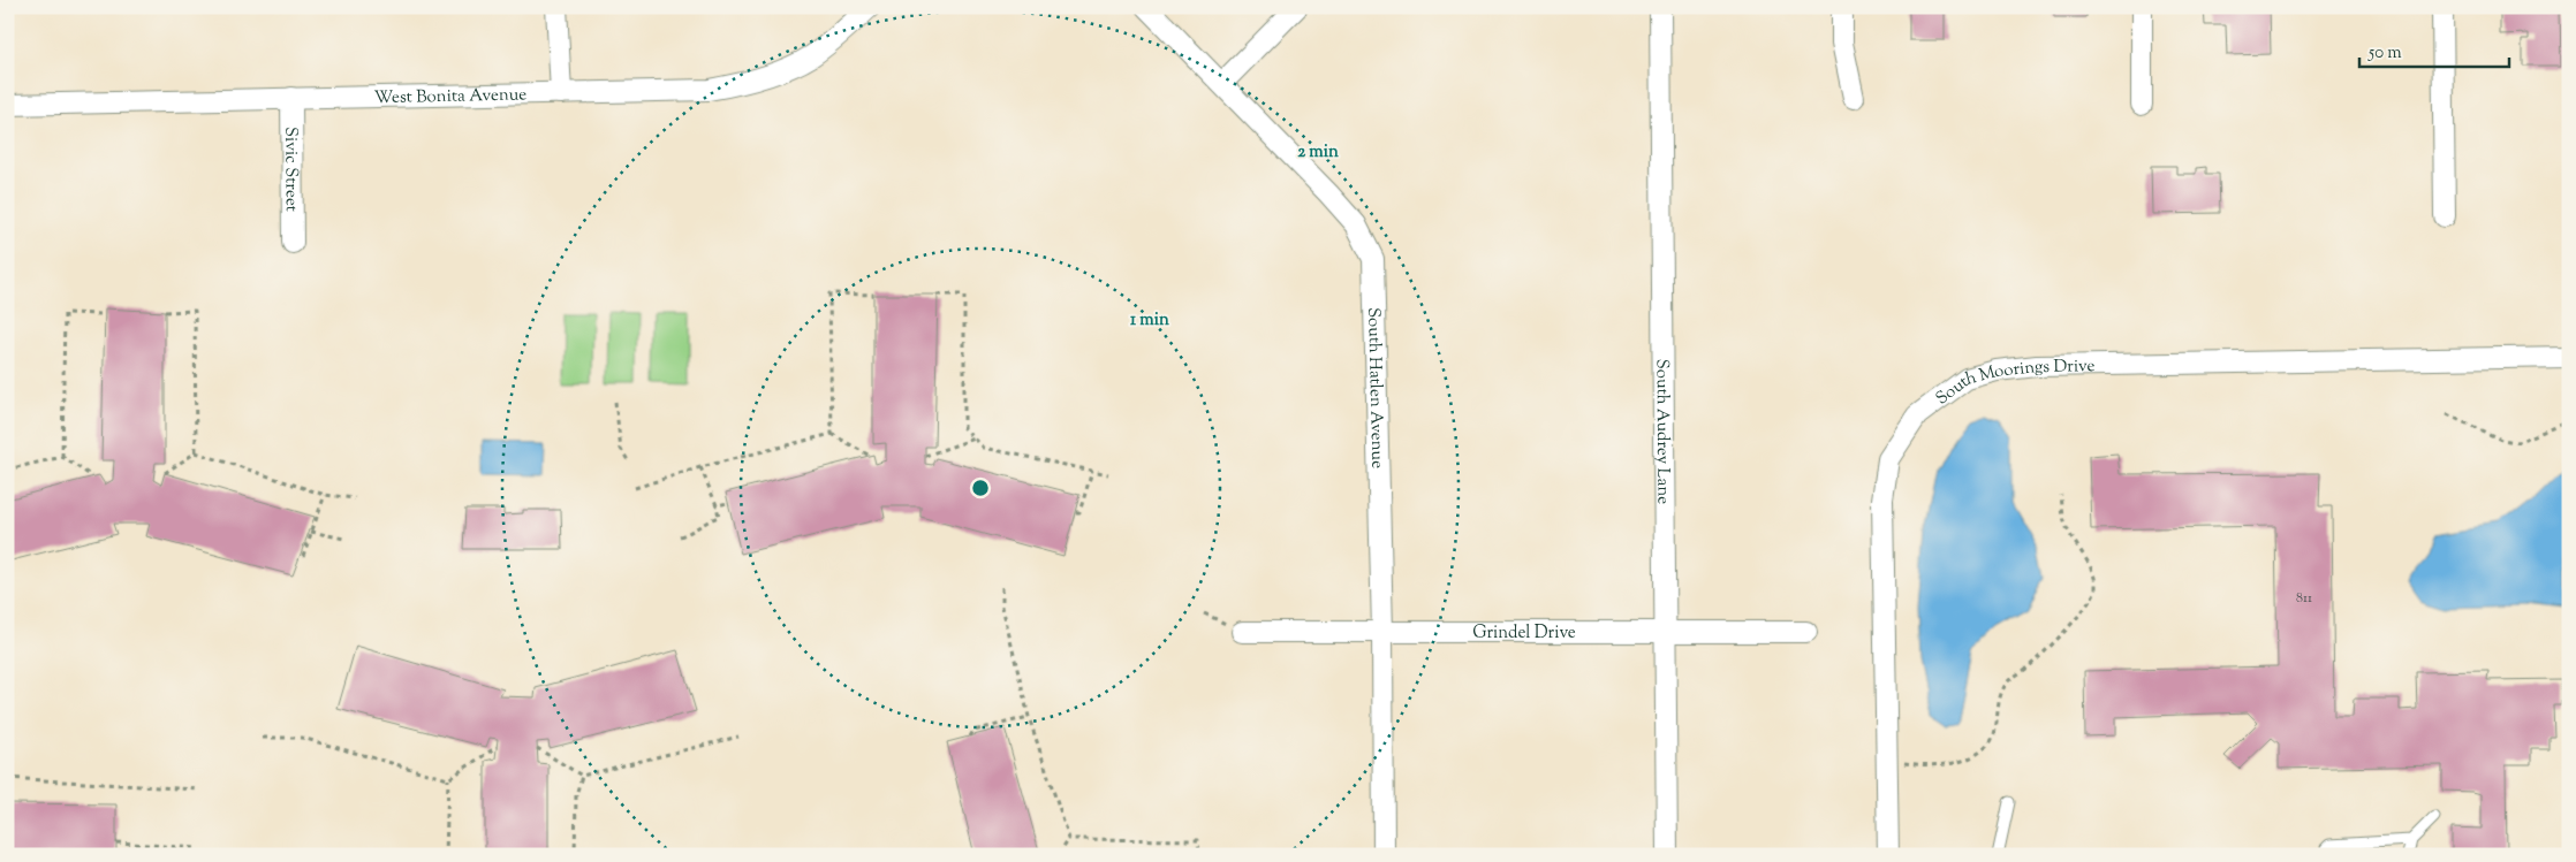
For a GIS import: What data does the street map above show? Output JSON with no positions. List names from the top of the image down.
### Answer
{
  "streets": {
    "street": [
      "West Bonita Avenue",
      "Sivic Street",
      "South Moorings Drive",
      "South Hatlen Avenue",
      "South Audrey Lane",
      "Grindel Drive"
    ]
  },
  "crossings": [
    ["West Bonita Avenue", "Sivic Street"],
    ["South Hatlen Avenue", "Grindel Drive"],
    ["South Audrey Lane", "Grindel Drive"]
  ],
  "house_numbers": ["811"],
  "scale_bar": "50 m",
  "rings": ["2 min", "1 min"]
}
